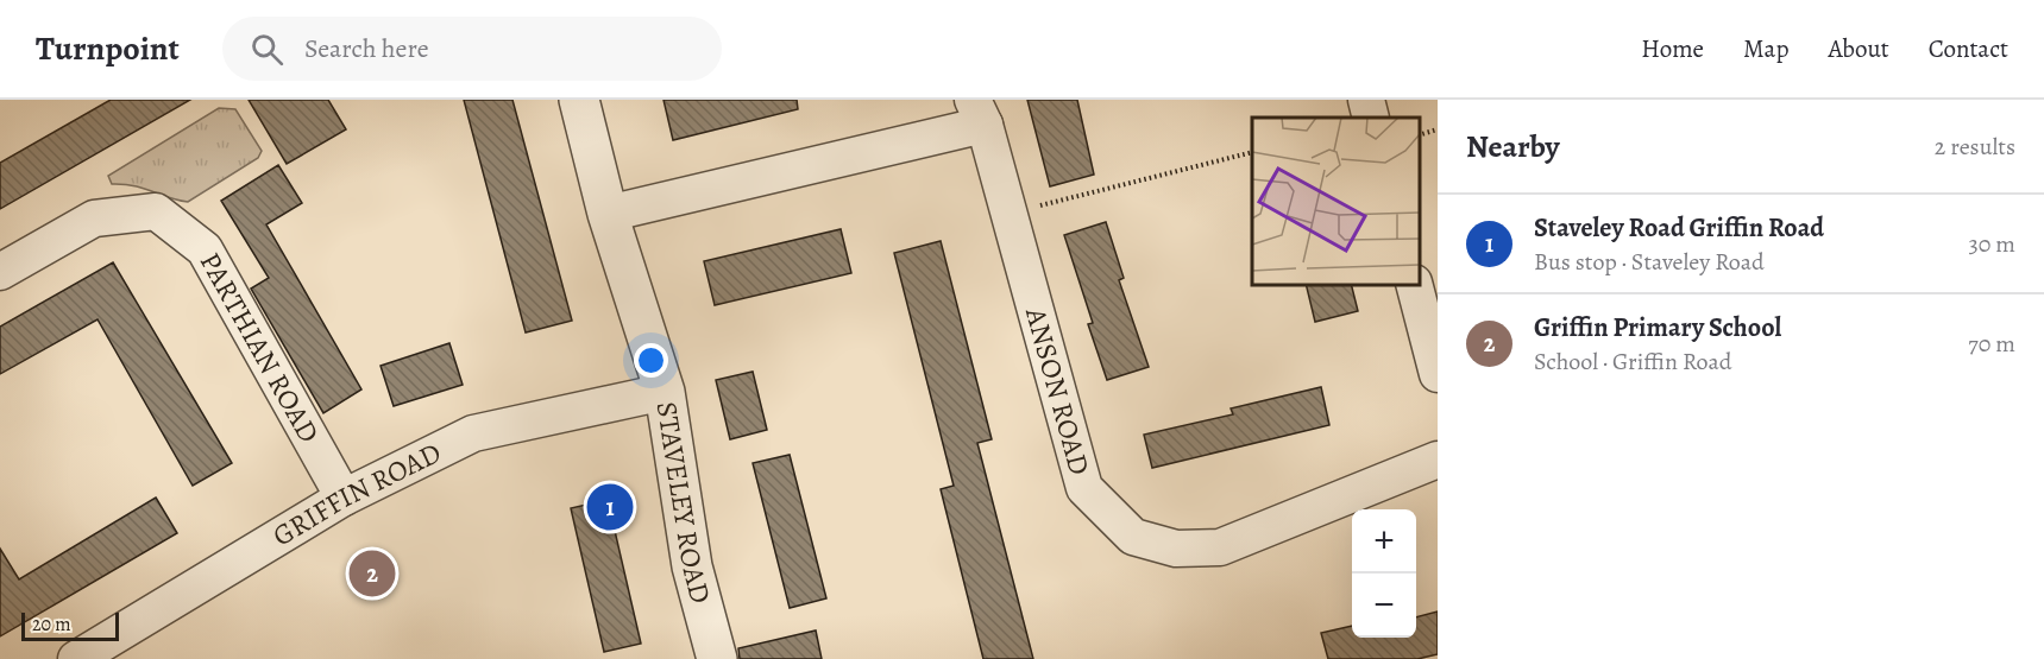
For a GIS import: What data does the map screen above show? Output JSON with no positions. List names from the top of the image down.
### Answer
{
  "streets": {
    "street": [
      "PARTHIAN ROAD",
      "ANSON ROAD",
      "GRIFFIN ROAD",
      "STAVELEY ROAD"
    ]
  },
  "crossings": [
    ["PARTHIAN ROAD", "GRIFFIN ROAD"],
    ["ANSON ROAD", "STAVELEY ROAD"],
    ["GRIFFIN ROAD", "STAVELEY ROAD"]
  ],
  "scale_bar": "20 m",
  "page": {
    "header": "Turnpoint",
    "search": "Search here",
    "nav": [
      "Home",
      "Map",
      "About",
      "Contact"
    ],
    "heading": ["Nearby", "2 results"],
    "list": [
      {
        "mark": "1",
        "name": "Staveley Road Griffin Road",
        "note": "Bus stop · Staveley Road",
        "value": "30 m"
      },
      {
        "mark": "2",
        "name": "Griffin Primary School",
        "note": "School · Griffin Road",
        "value": "70 m"
      }
    ],
    "pins": ["1", "2"],
    "map_buttons": ["+", "−"],
    "scale": "20 m"
  }
}
